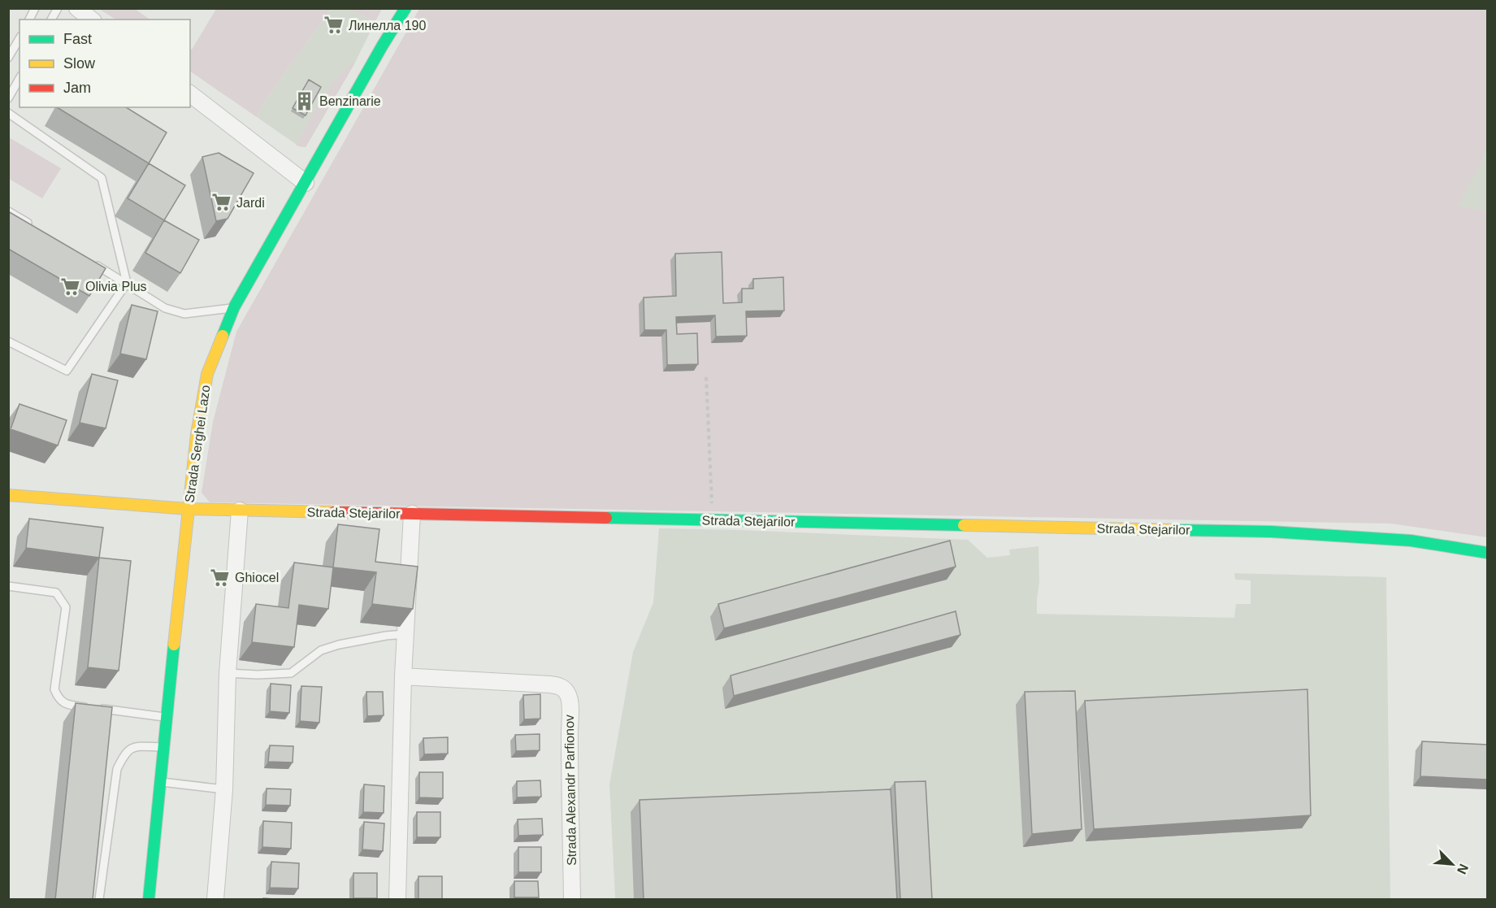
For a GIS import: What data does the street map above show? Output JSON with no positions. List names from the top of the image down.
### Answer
{
  "streets": {
    "street": ["Strada Serghei Lazo", "Strada Stejarilor", "Strada Alexandr Parfionov"]
  },
  "crossings": [
    ["Strada Serghei Lazo", "Strada Stejarilor"]
  ],
  "places": {
    "supermarket": [
      "Линелла 190",
      "Jardi",
      "Olivia Plus",
      "Ghiocel"
    ],
    "building": ["Benzinarie"]
  },
  "legend": ["Fast", "Slow", "Jam"],
  "north": "bottom right"
}
